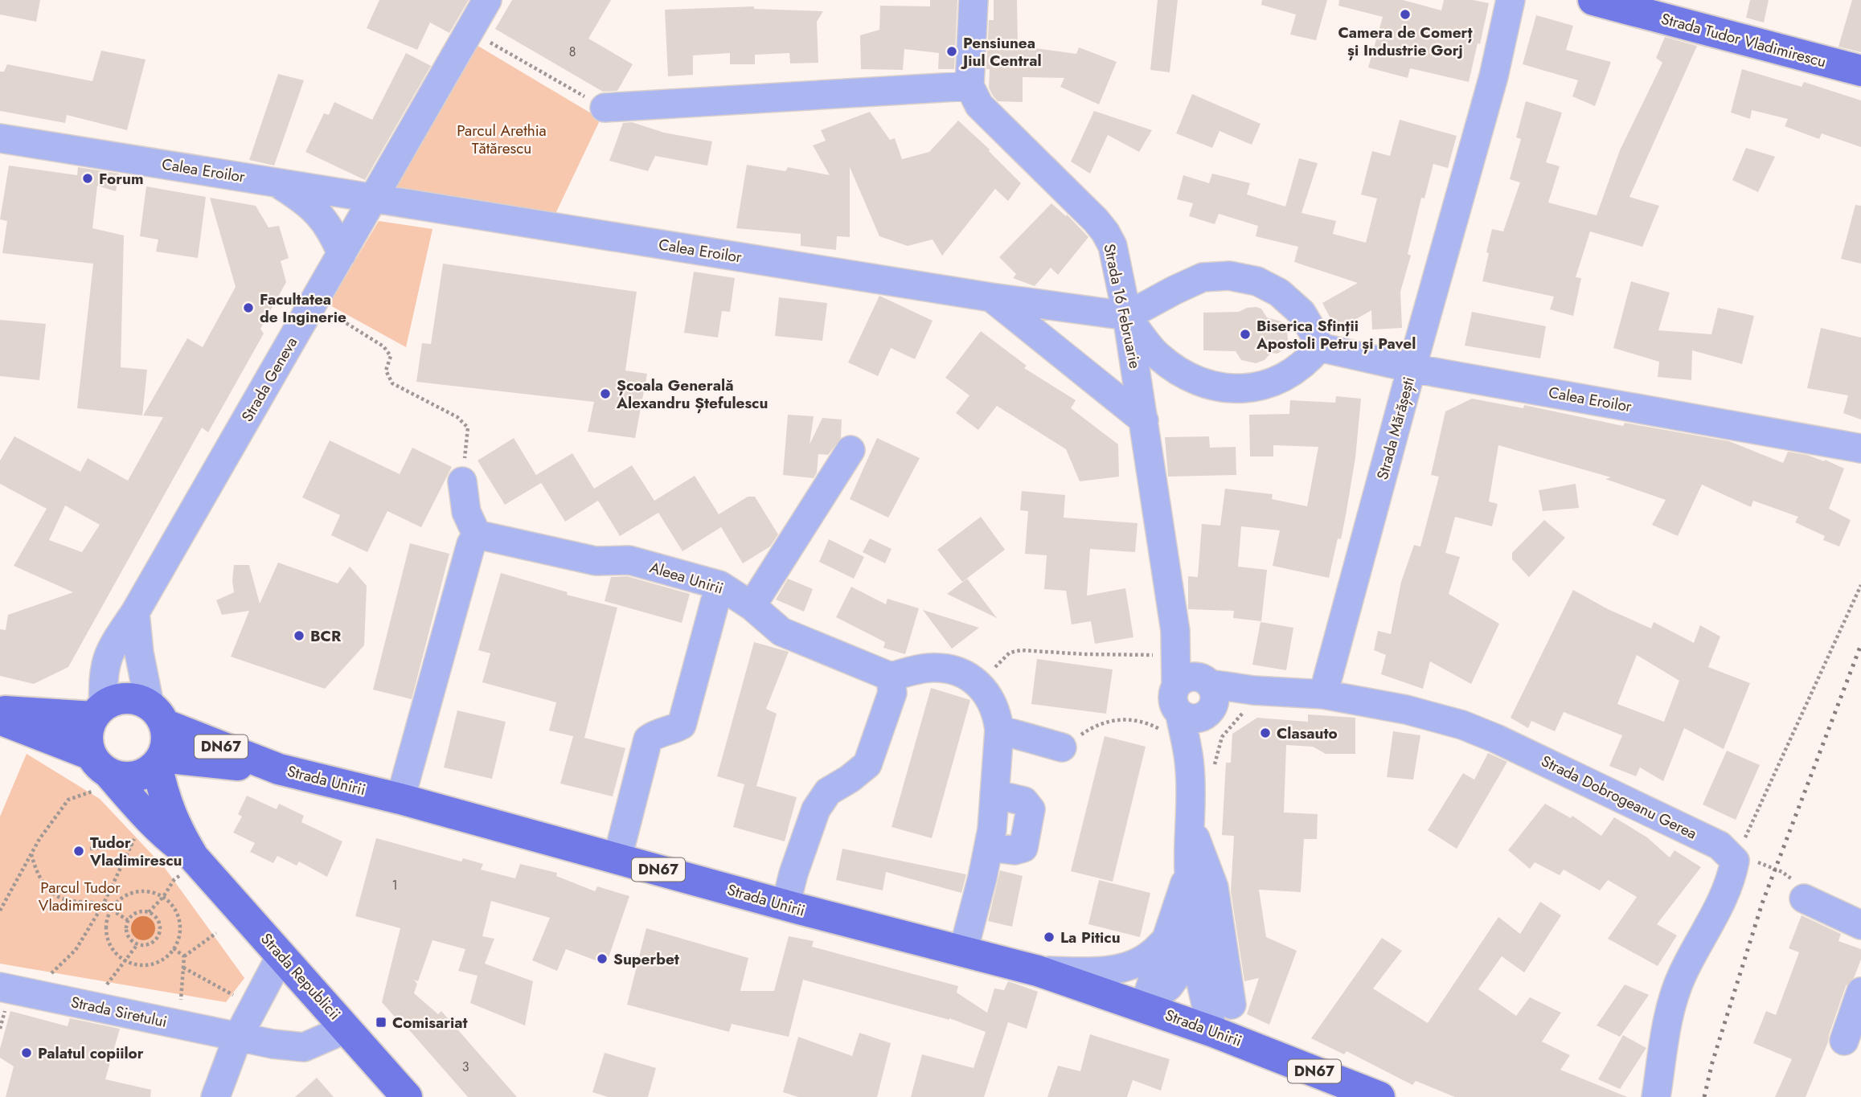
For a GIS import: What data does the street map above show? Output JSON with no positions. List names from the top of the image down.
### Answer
{
  "streets": {
    "main road": [
      "Strada Tudor Vladimirescu",
      "DN67",
      "Strada Unirii",
      "Strada Republicii"
    ],
    "street": [
      "Calea Eroilor",
      "Strada 16 Februarie",
      "Strada Geneva",
      "Strada Mărășești",
      "Aleea Unirii",
      "Strada Dobrogeanu Gerea",
      "Strada Siretului"
    ]
  },
  "crossings": [
    ["Calea Eroilor", "Strada 16 Februarie"],
    ["Calea Eroilor", "Strada Geneva"],
    ["Calea Eroilor", "Strada Mărășești"],
    ["Strada 16 Februarie", "Strada Unirii"],
    ["Strada 16 Februarie", "Strada Dobrogeanu Gerea"],
    ["Strada Geneva", "Strada Unirii"],
    ["Strada Geneva", "Strada Republicii"],
    ["Strada Mărășești", "Strada Dobrogeanu Gerea"],
    ["Strada Unirii", "Strada Republicii"],
    ["Strada Republicii", "Strada Siretului"]
  ],
  "parks": ["Parcul Arethia Tătărescu", "Parcul Tudor Vladimirescu"],
  "places": {
    "other": [
      "Camera de Comerț și Industrie Gorj",
      "Pensiunea Jiul Central",
      "Forum",
      "Facultatea de Inginerie",
      "Biserica Sfinții Apostoli Petru și Pavel",
      "Școala Generală Alexandru Ștefulescu",
      "BCR",
      "Clasauto",
      "Tudor Vladimirescu",
      "La Piticu",
      "Superbet",
      "Palatul copiilor"
    ],
    "transit": ["Comisariat"]
  },
  "house_numbers": ["8", "1", "3"]
}
